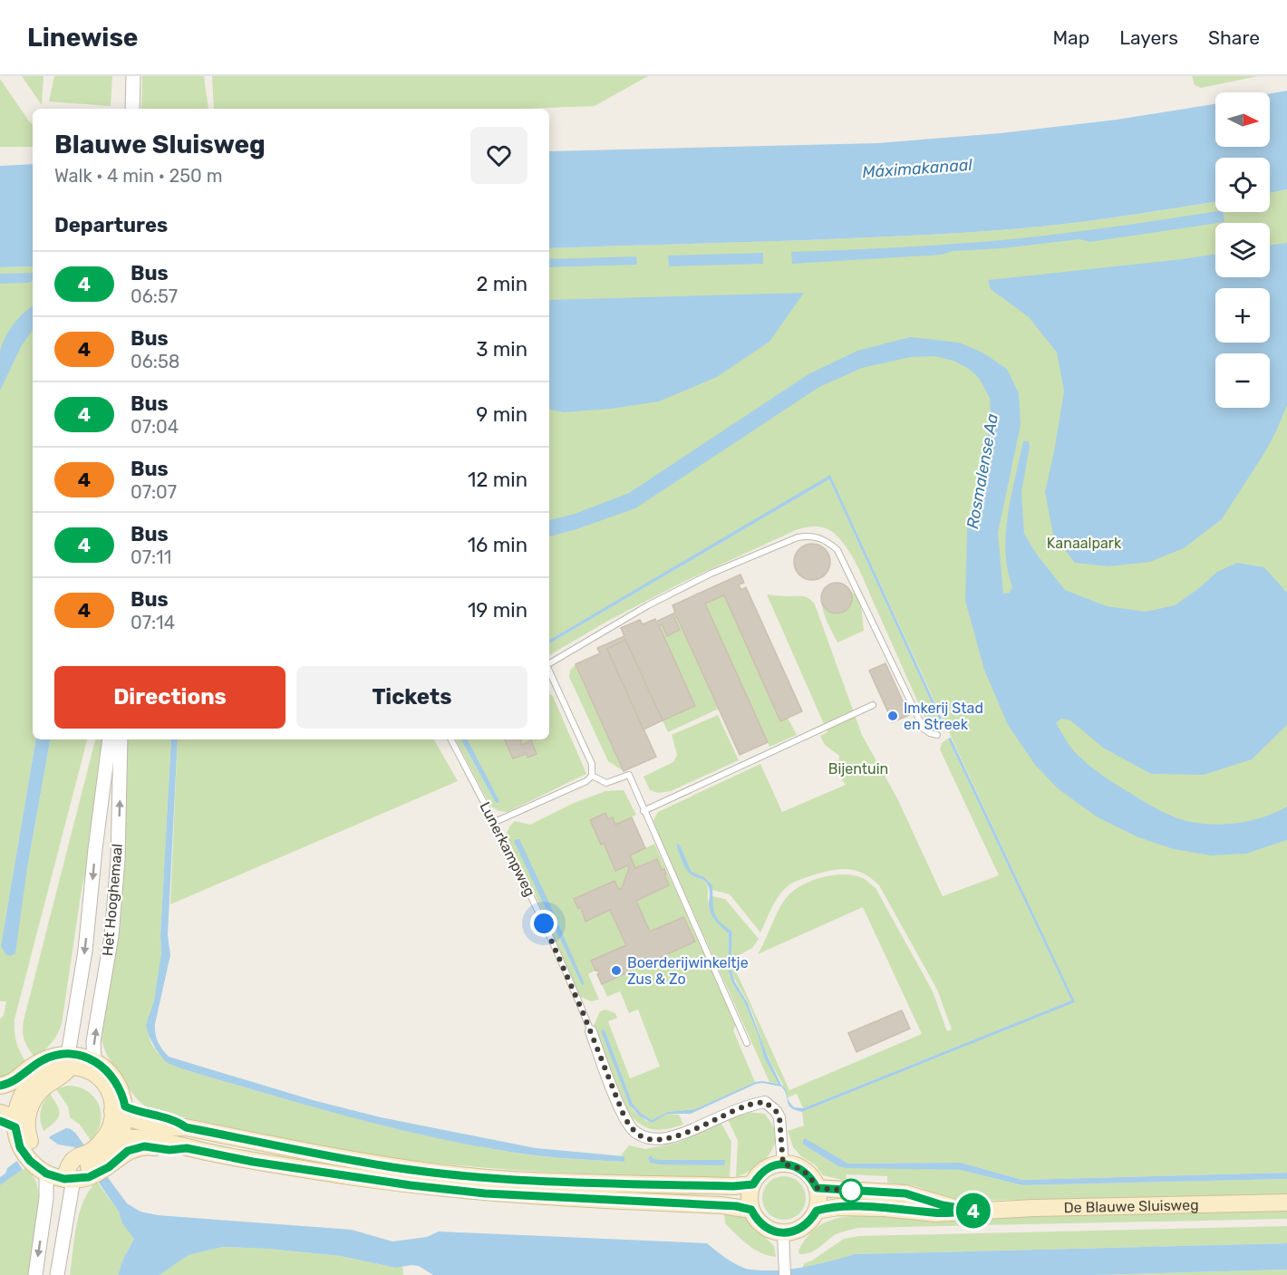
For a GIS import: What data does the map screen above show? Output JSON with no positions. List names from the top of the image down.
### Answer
{
  "streets": {
    "main road": ["De Blauwe Sluisweg"],
    "street": ["Lunerkampweg", "Het Hooghemaal"]
  },
  "crossings": [
    ["Lunerkampweg", "De Blauwe Sluisweg"]
  ],
  "water": ["Máximakanaal", "Rosmalense Aa"],
  "parks": ["Kanaalpark", "Bijentuin"],
  "places": ["Imkerij Stad en Streek", "Boerderijwinkeltje Zus & Zo"],
  "lines": ["bus line 4"],
  "north": "right",
  "page": {
    "header": "Linewise",
    "nav": ["Map", "Layers", "Share"],
    "on_map": "4",
    "map_buttons": ["+", "−"],
    "heading": [
      ["Blauwe Sluisweg", "Walk · 4 min · 250 m"],
      "Departures"
    ],
    "list": [
      {
        "mark": "4",
        "name": "Bus",
        "note": "06:57",
        "value": "2 min"
      },
      {
        "mark": "4",
        "name": "Bus",
        "note": "06:58",
        "value": "3 min"
      },
      {
        "mark": "4",
        "name": "Bus",
        "note": "07:04",
        "value": "9 min"
      },
      {
        "mark": "4",
        "name": "Bus",
        "note": "07:07",
        "value": "12 min"
      },
      {
        "mark": "4",
        "name": "Bus",
        "note": "07:11",
        "value": "16 min"
      },
      {
        "mark": "4",
        "name": "Bus",
        "note": "07:14",
        "value": "19 min"
      }
    ],
    "buttons": ["Directions", "Tickets"]
  }
}
